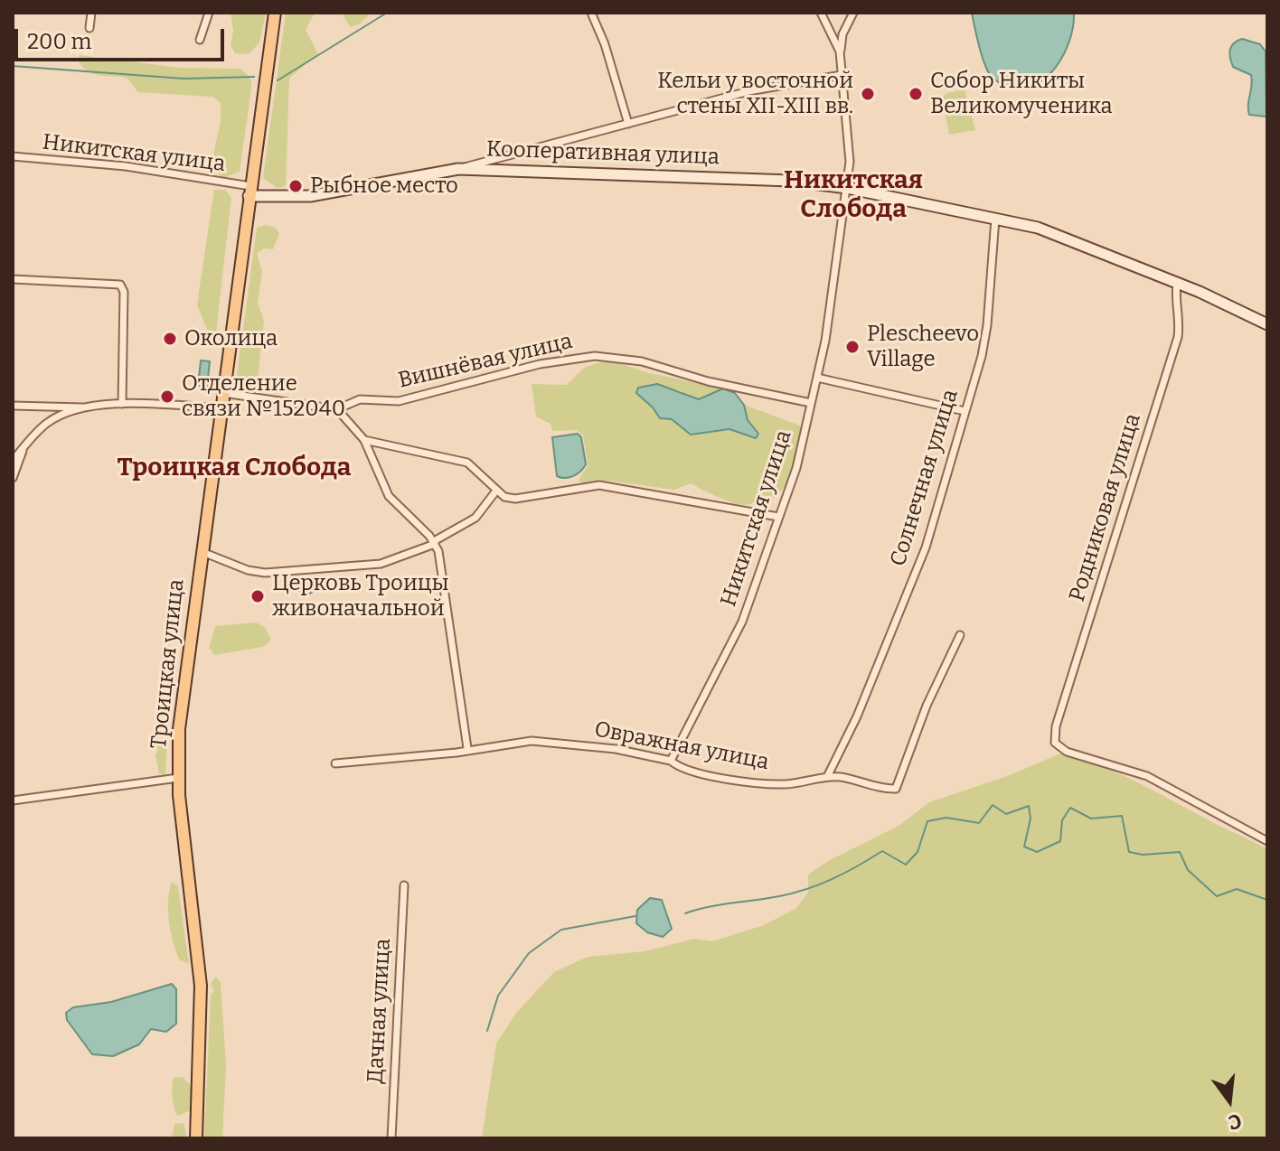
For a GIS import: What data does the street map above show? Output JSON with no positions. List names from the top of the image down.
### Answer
{
  "streets": {
    "main road": ["Троицкая улица"],
    "street": [
      "Никитская улица",
      "Кооперативная улица",
      "Вишнёвая улица",
      "Солнечная улица",
      "Родниковая улица",
      "Овражная улица",
      "Дачная улица"
    ]
  },
  "crossings": [
    ["Никитская улица", "Кооперативная улица"],
    ["Никитская улица", "Вишнёвая улица"],
    ["Никитская улица", "Троицкая улица"],
    ["Никитская улица", "Овражная улица"],
    ["Кооперативная улица", "Солнечная улица"],
    ["Кооперативная улица", "Родниковая улица"],
    ["Кооперативная улица", "Троицкая улица"],
    ["Солнечная улица", "Овражная улица"]
  ],
  "districts": ["Никитская Слобода", "Троицкая Слобода"],
  "places": [
    "Кельи у восточной стены XII-XIII вв.",
    "Собор Никиты Великомученика",
    "Рыбное место",
    "Околица",
    "Plescheevo Village",
    "Отделение связи №152040",
    "Церковь Троицы живоначальной"
  ],
  "scale_bar": "200 m",
  "north": "bottom"
}
